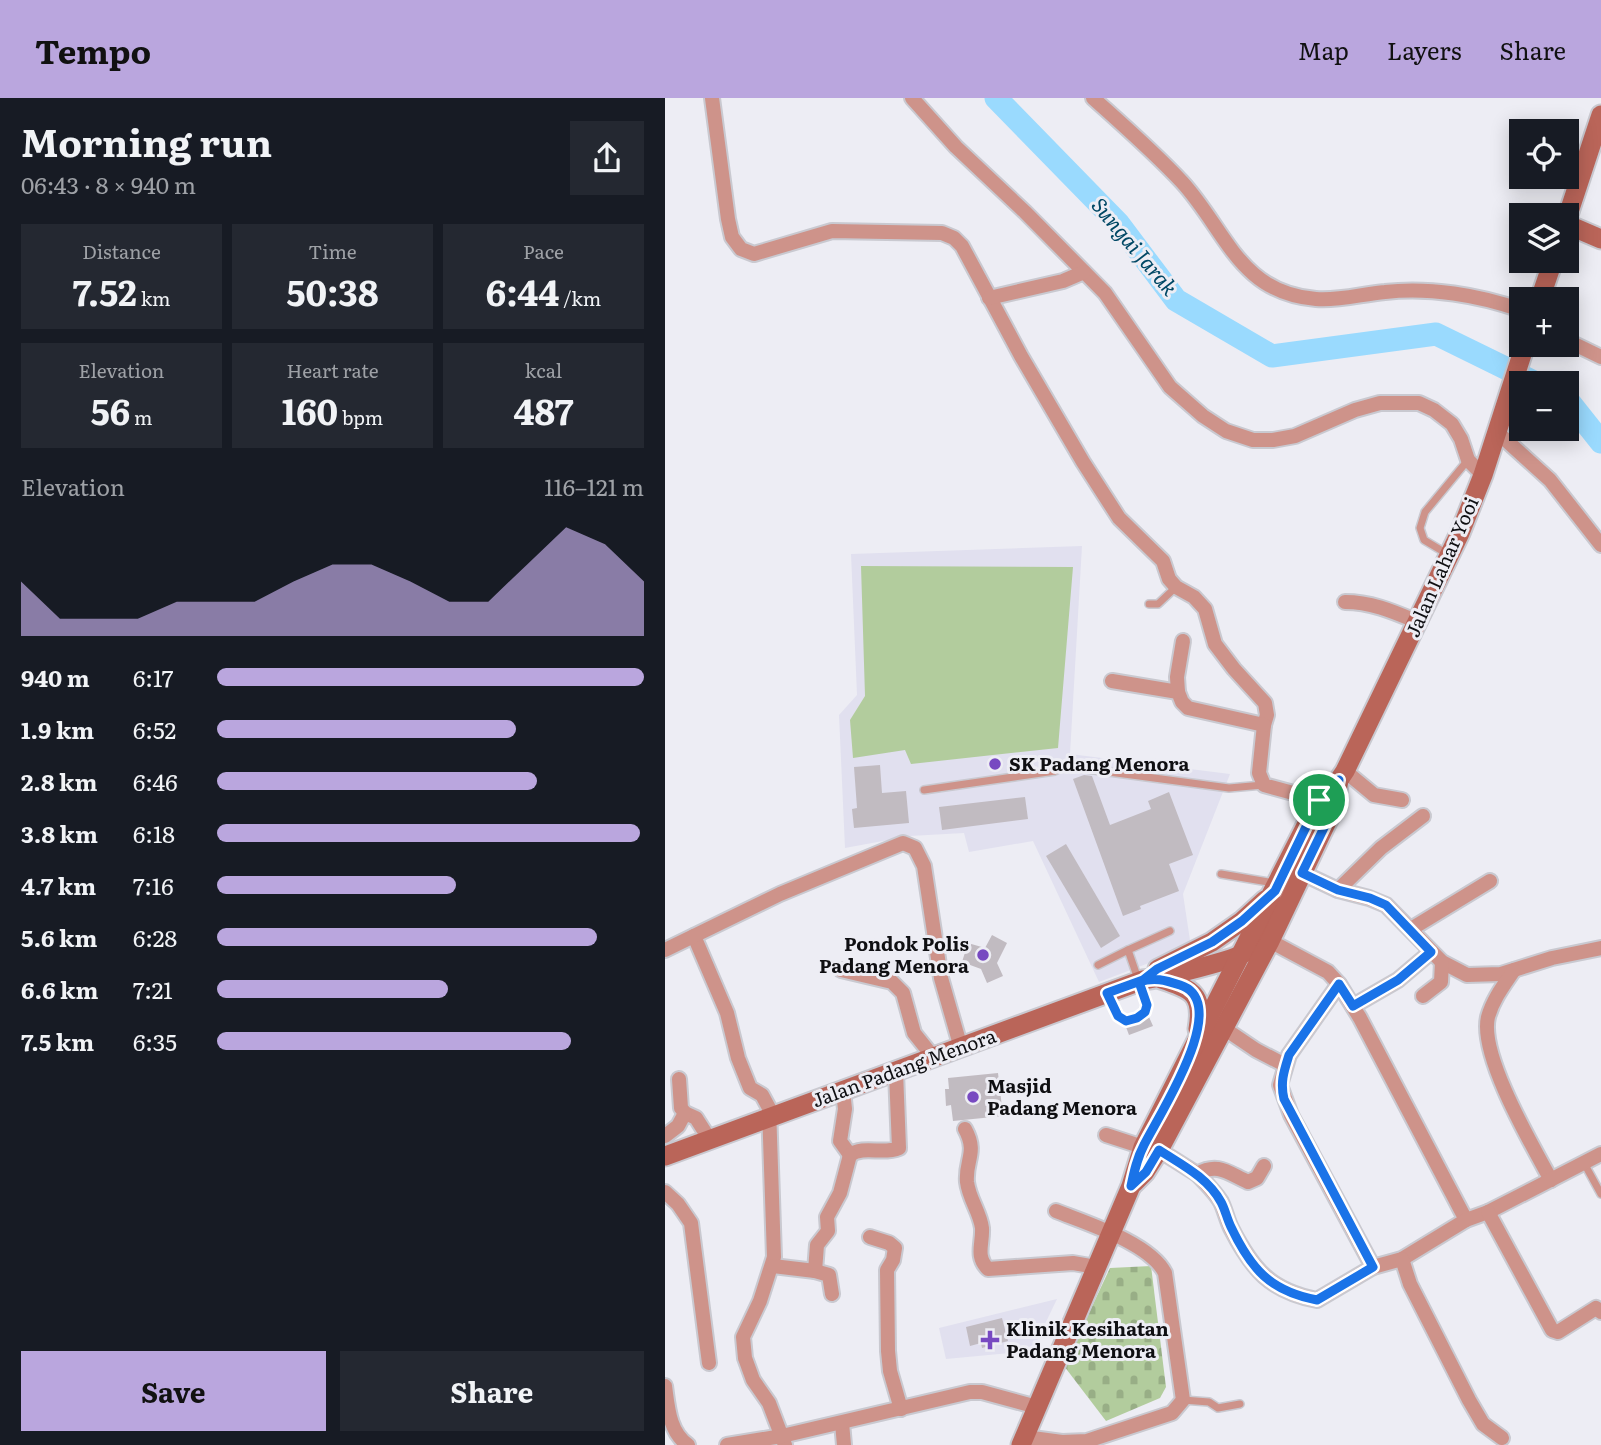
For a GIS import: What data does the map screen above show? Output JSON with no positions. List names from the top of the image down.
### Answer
{
  "streets": {
    "main road": ["Jalan Lahar Yooi", "Jalan Padang Menora"]
  },
  "water": ["Sungai Jarak"],
  "places": {
    "other": ["SK Padang Menora", "Pondok Polis Padang Menora", "Masjid Padang Menora"],
    "health": ["Klinik Kesihatan Padang Menora"]
  },
  "page": {
    "header": "Tempo",
    "nav": ["Map", "Layers", "Share"],
    "heading": ["Morning run", "06:43 · 8 × 940 m"],
    "map_buttons": ["+", "−"],
    "stats": [
      ["Distance", "7.52 km"],
      ["Time", "50:38"],
      ["Pace", "6:44 /km"],
      ["Elevation", "56 m"],
      ["Heart rate", "160 bpm"],
      ["kcal", "487"]
    ],
    "chart": ["Elevation", "116–121 m"],
    "list": [
      {
        "name": "940 m",
        "note": "6:17"
      },
      {
        "name": "1.9 km",
        "note": "6:52"
      },
      {
        "name": "2.8 km",
        "note": "6:46"
      },
      {
        "name": "3.8 km",
        "note": "6:18"
      },
      {
        "name": "4.7 km",
        "note": "7:16"
      },
      {
        "name": "5.6 km",
        "note": "6:28"
      },
      {
        "name": "6.6 km",
        "note": "7:21"
      },
      {
        "name": "7.5 km",
        "note": "6:35"
      }
    ],
    "buttons": ["Save", "Share"]
  }
}
